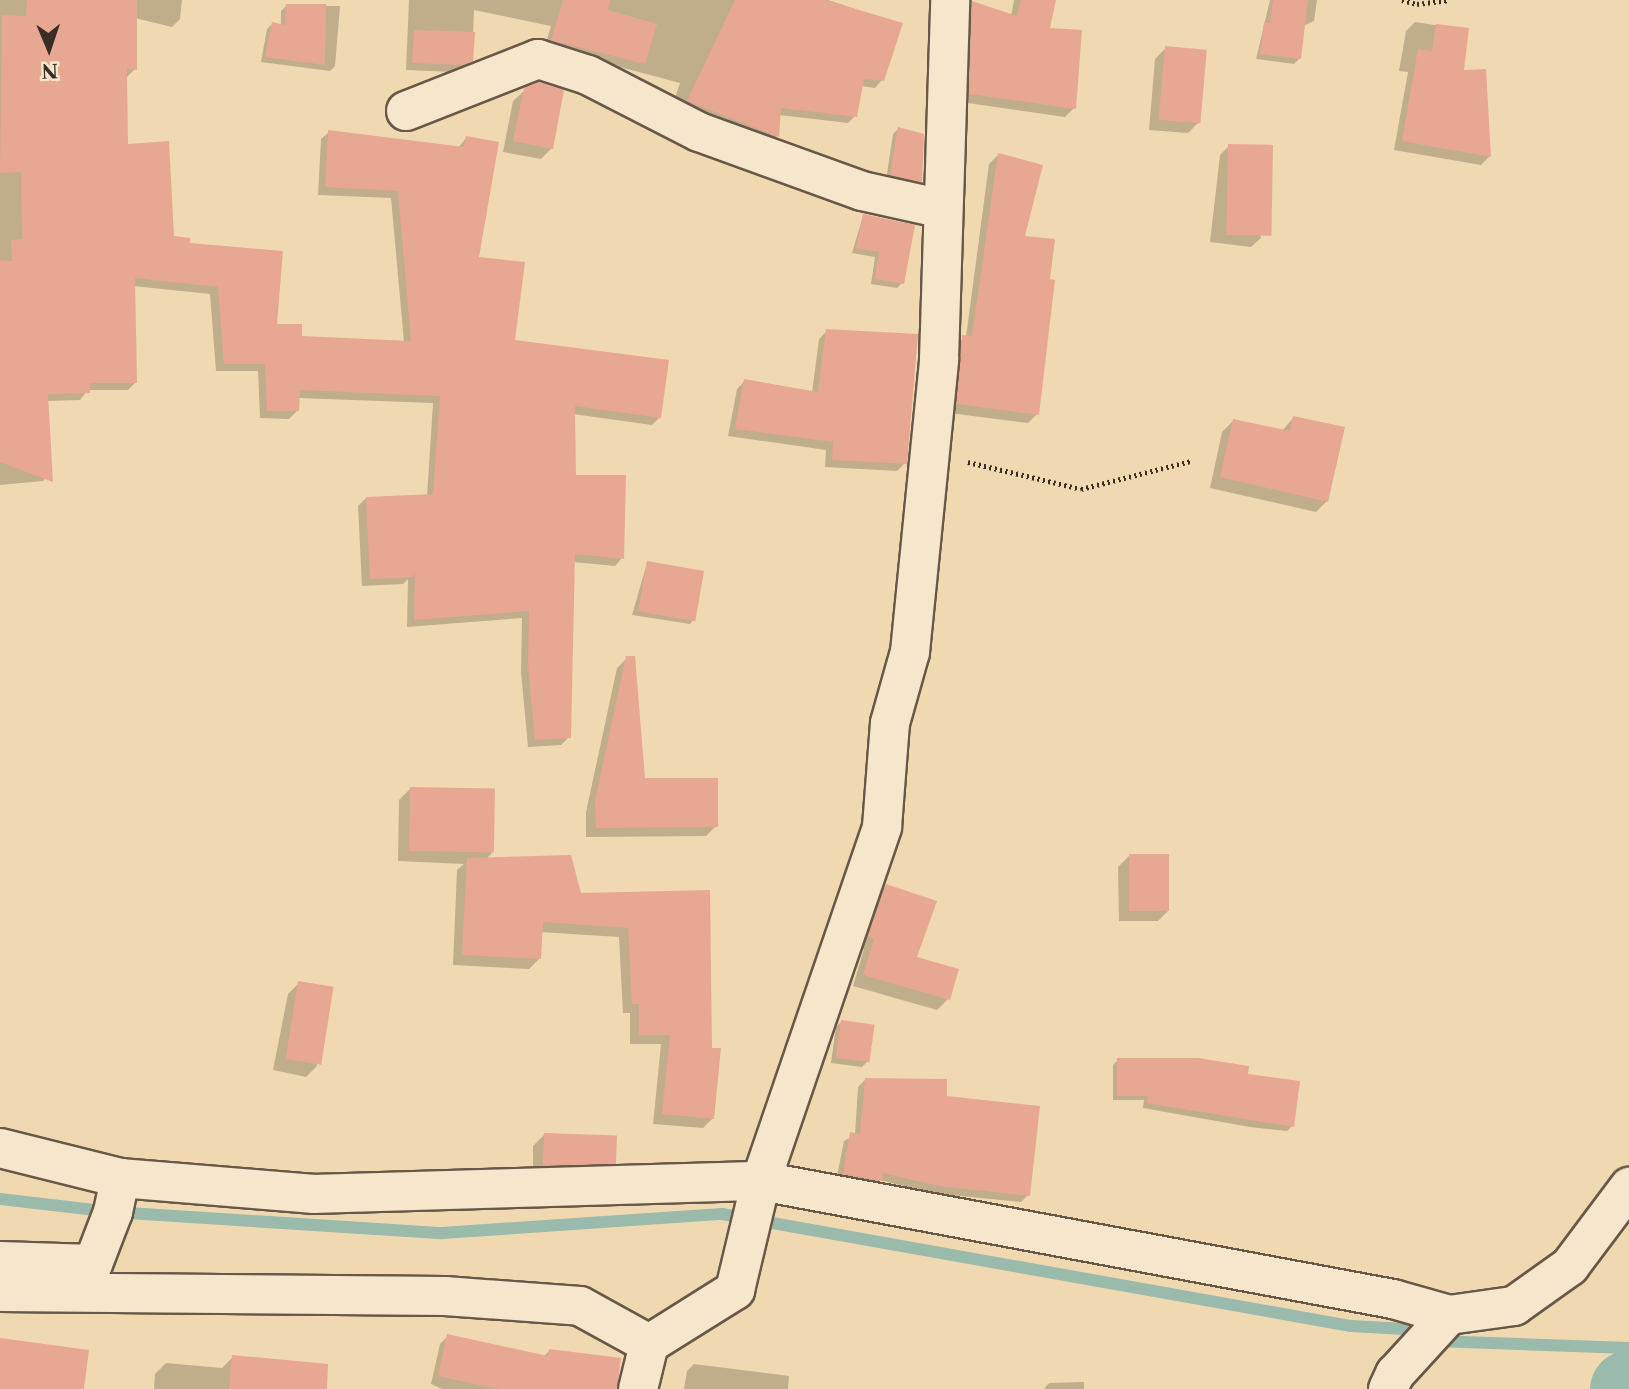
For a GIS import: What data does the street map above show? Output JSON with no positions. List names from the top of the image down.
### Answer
{
  "north": "bottom"
}
